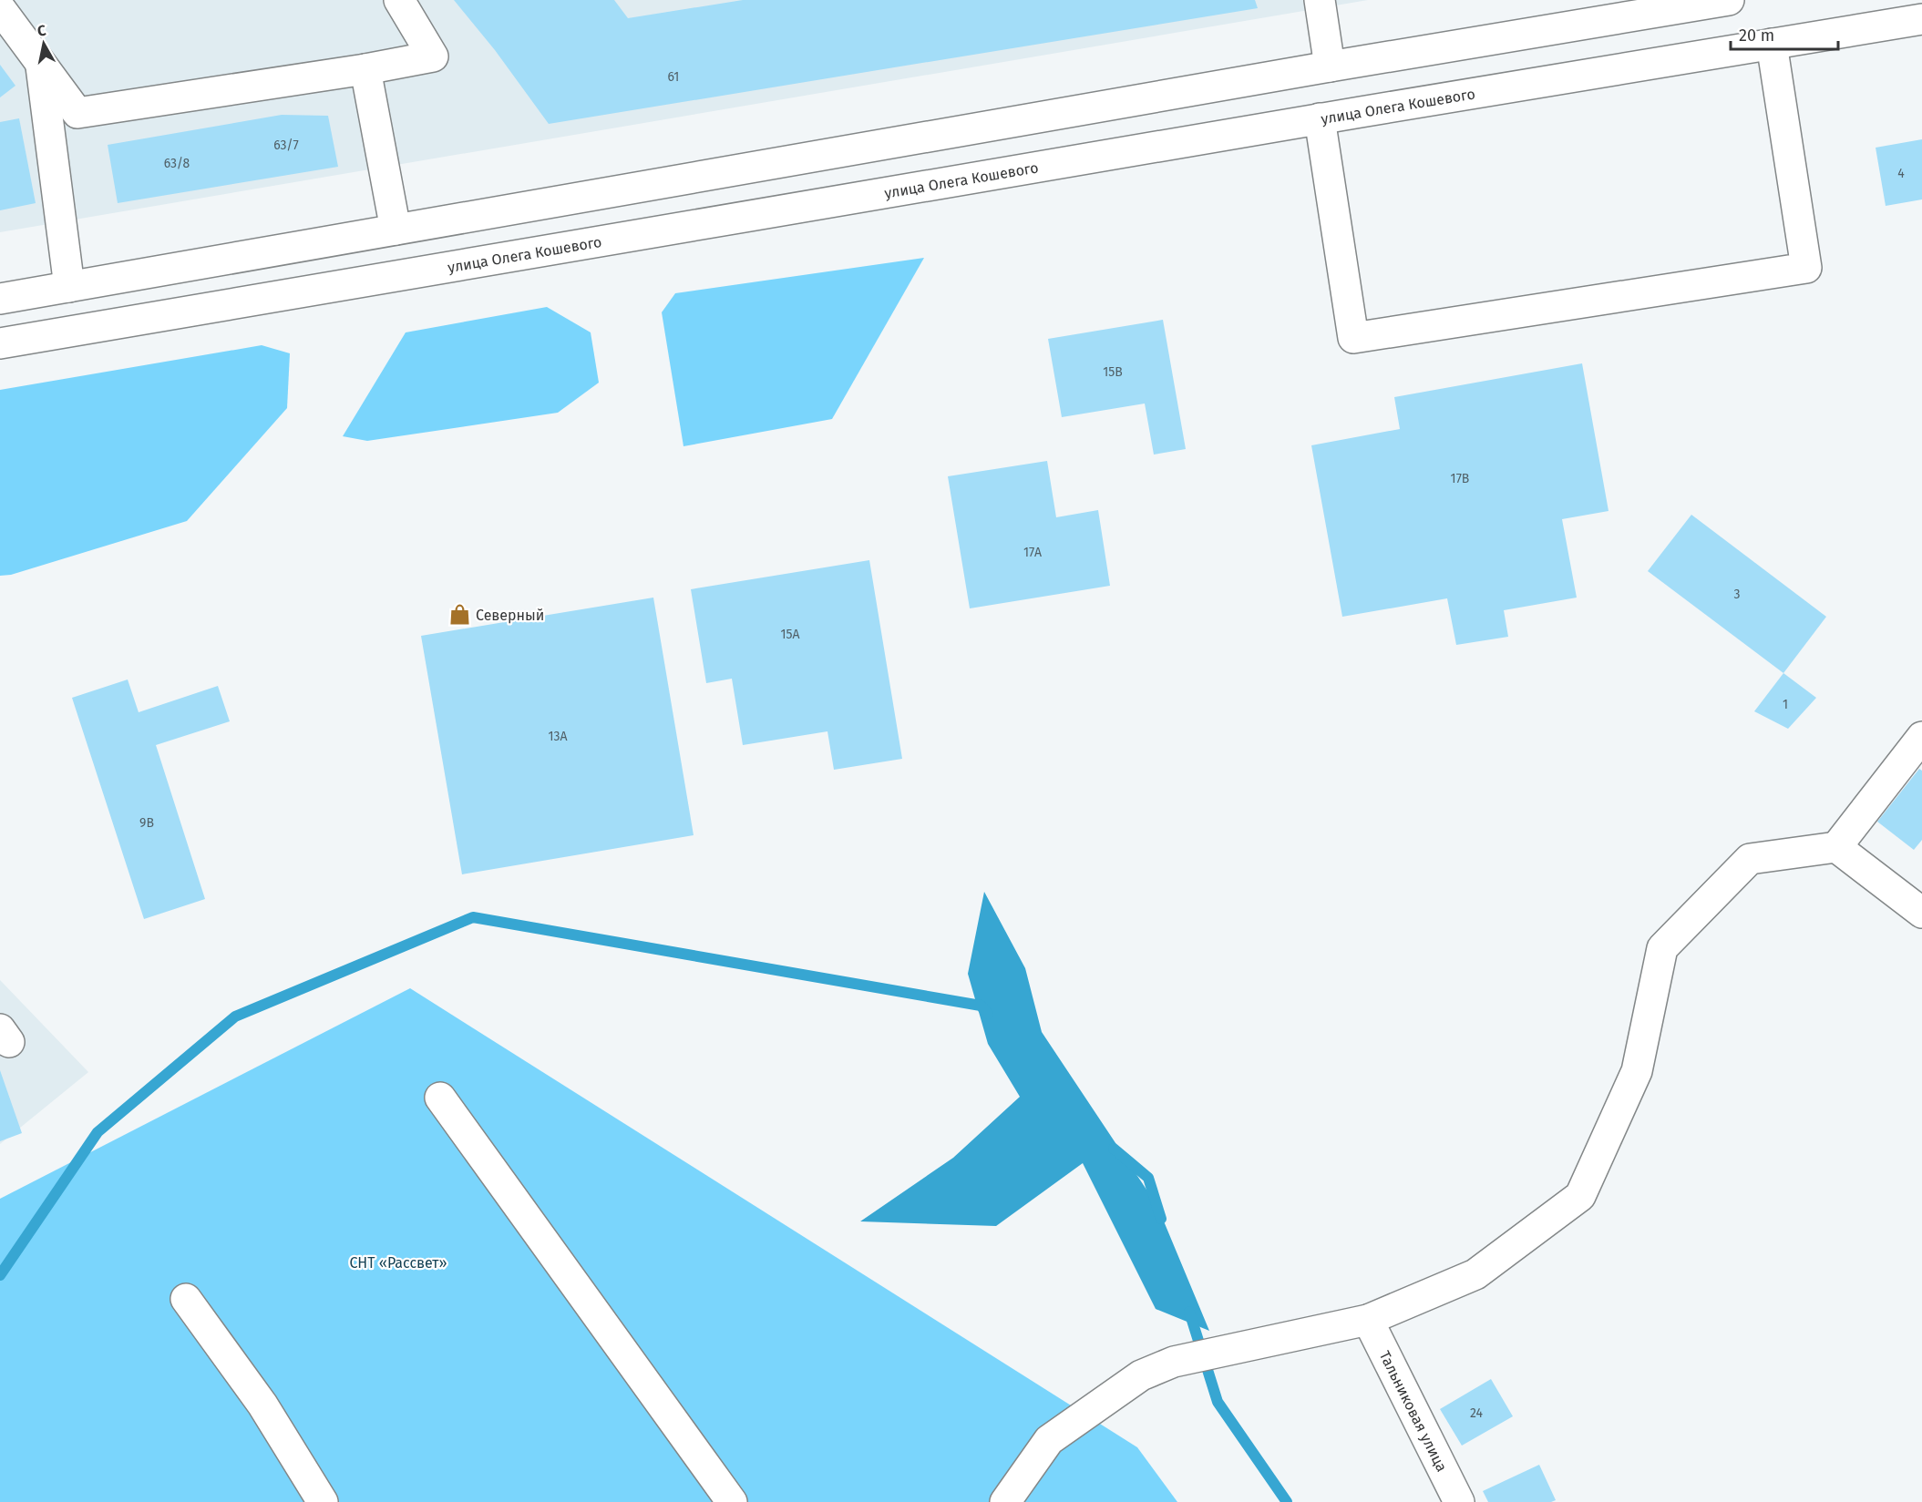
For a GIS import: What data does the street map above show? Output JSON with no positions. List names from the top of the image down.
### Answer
{
  "streets": {
    "main road": ["улица Олега Кошевого", "Тальниковая улица"]
  },
  "parks": ["СНТ «Рассвет»"],
  "places": {
    "shop": ["Северный"]
  },
  "house_numbers": [
    "61",
    "63/7",
    "63/8",
    "4",
    "15В",
    "17В",
    "17А",
    "3",
    "15А",
    "1",
    "13А",
    "9В",
    "24"
  ],
  "scale_bar": "20 m",
  "north": "top"
}
